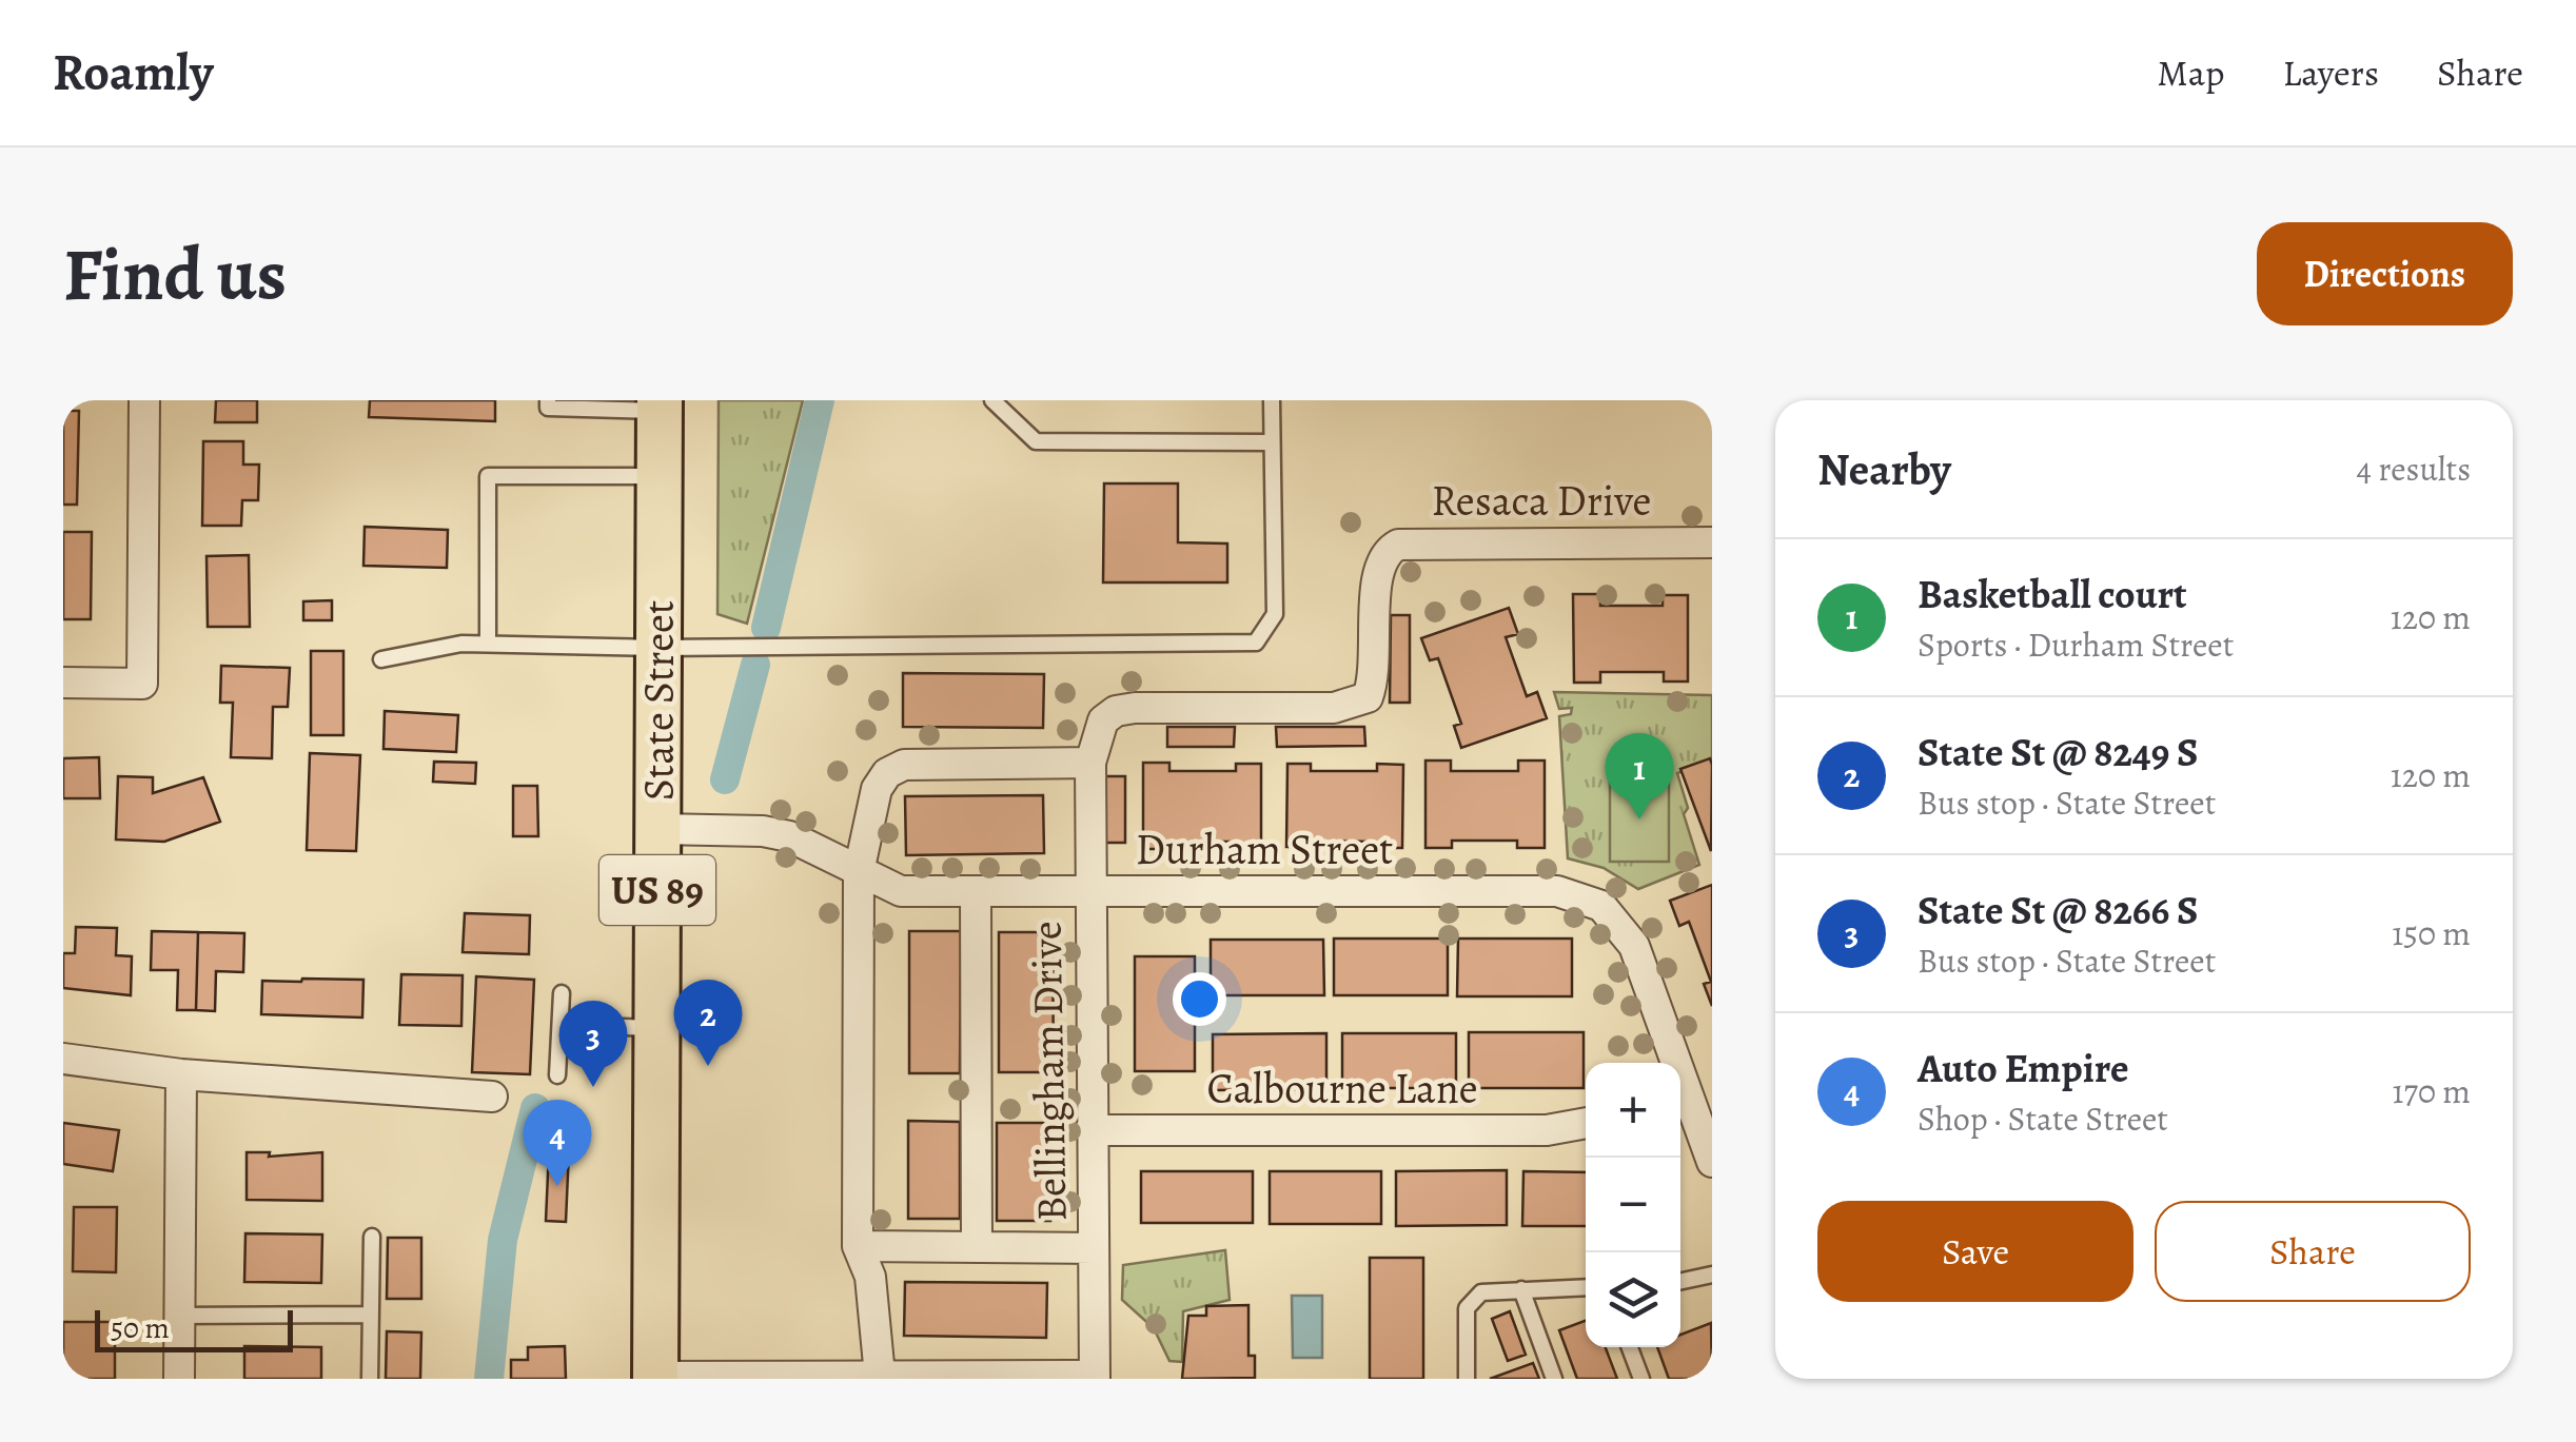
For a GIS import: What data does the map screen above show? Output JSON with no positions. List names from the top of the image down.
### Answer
{
  "streets": {
    "main road": ["State Street", "US 89"],
    "street": [
      "Resaca Drive",
      "Durham Street",
      "Bellingham Drive",
      "Calbourne Lane"
    ]
  },
  "crossings": [
    ["Resaca Drive", "Bellingham Drive"],
    ["State Street", "Durham Street"],
    ["Durham Street", "Bellingham Drive"],
    ["Bellingham Drive", "Calbourne Lane"]
  ],
  "scale_bar": "50 m",
  "page": {
    "header": "Roamly",
    "nav": ["Map", "Layers", "Share"],
    "buttons": [
      "Directions",
      ["Save", "Share"]
    ],
    "title": "Find us",
    "heading": ["Nearby", "4 results"],
    "list": [
      {
        "mark": "1",
        "name": "Basketball court",
        "note": "Sports · Durham Street",
        "value": "120 m"
      },
      {
        "mark": "2",
        "name": "State St @ 8249 S",
        "note": "Bus stop · State Street",
        "value": "120 m"
      },
      {
        "mark": "3",
        "name": "State St @ 8266 S",
        "note": "Bus stop · State Street",
        "value": "150 m"
      },
      {
        "mark": "4",
        "name": "Auto Empire",
        "note": "Shop · State Street",
        "value": "170 m"
      }
    ],
    "pins": [
      "1",
      "2",
      "3",
      "4"
    ],
    "map_buttons": ["+", "−"],
    "scale": "50 m"
  }
}
